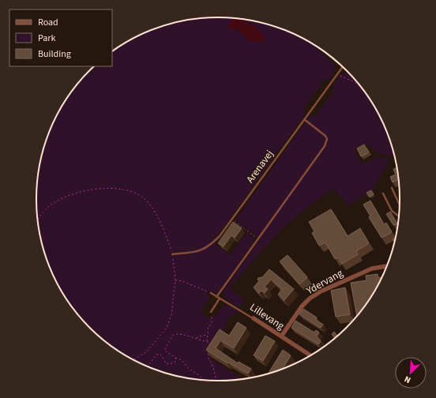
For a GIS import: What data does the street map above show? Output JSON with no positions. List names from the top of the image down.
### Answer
{
  "streets": {
    "street": ["Ydervang", "Lillevang"],
    "lane": ["Arenavej"]
  },
  "crossings": [
    ["Ydervang", "Lillevang"]
  ],
  "legend": ["Road", "Park", "Building"],
  "north": "bottom left"
}
